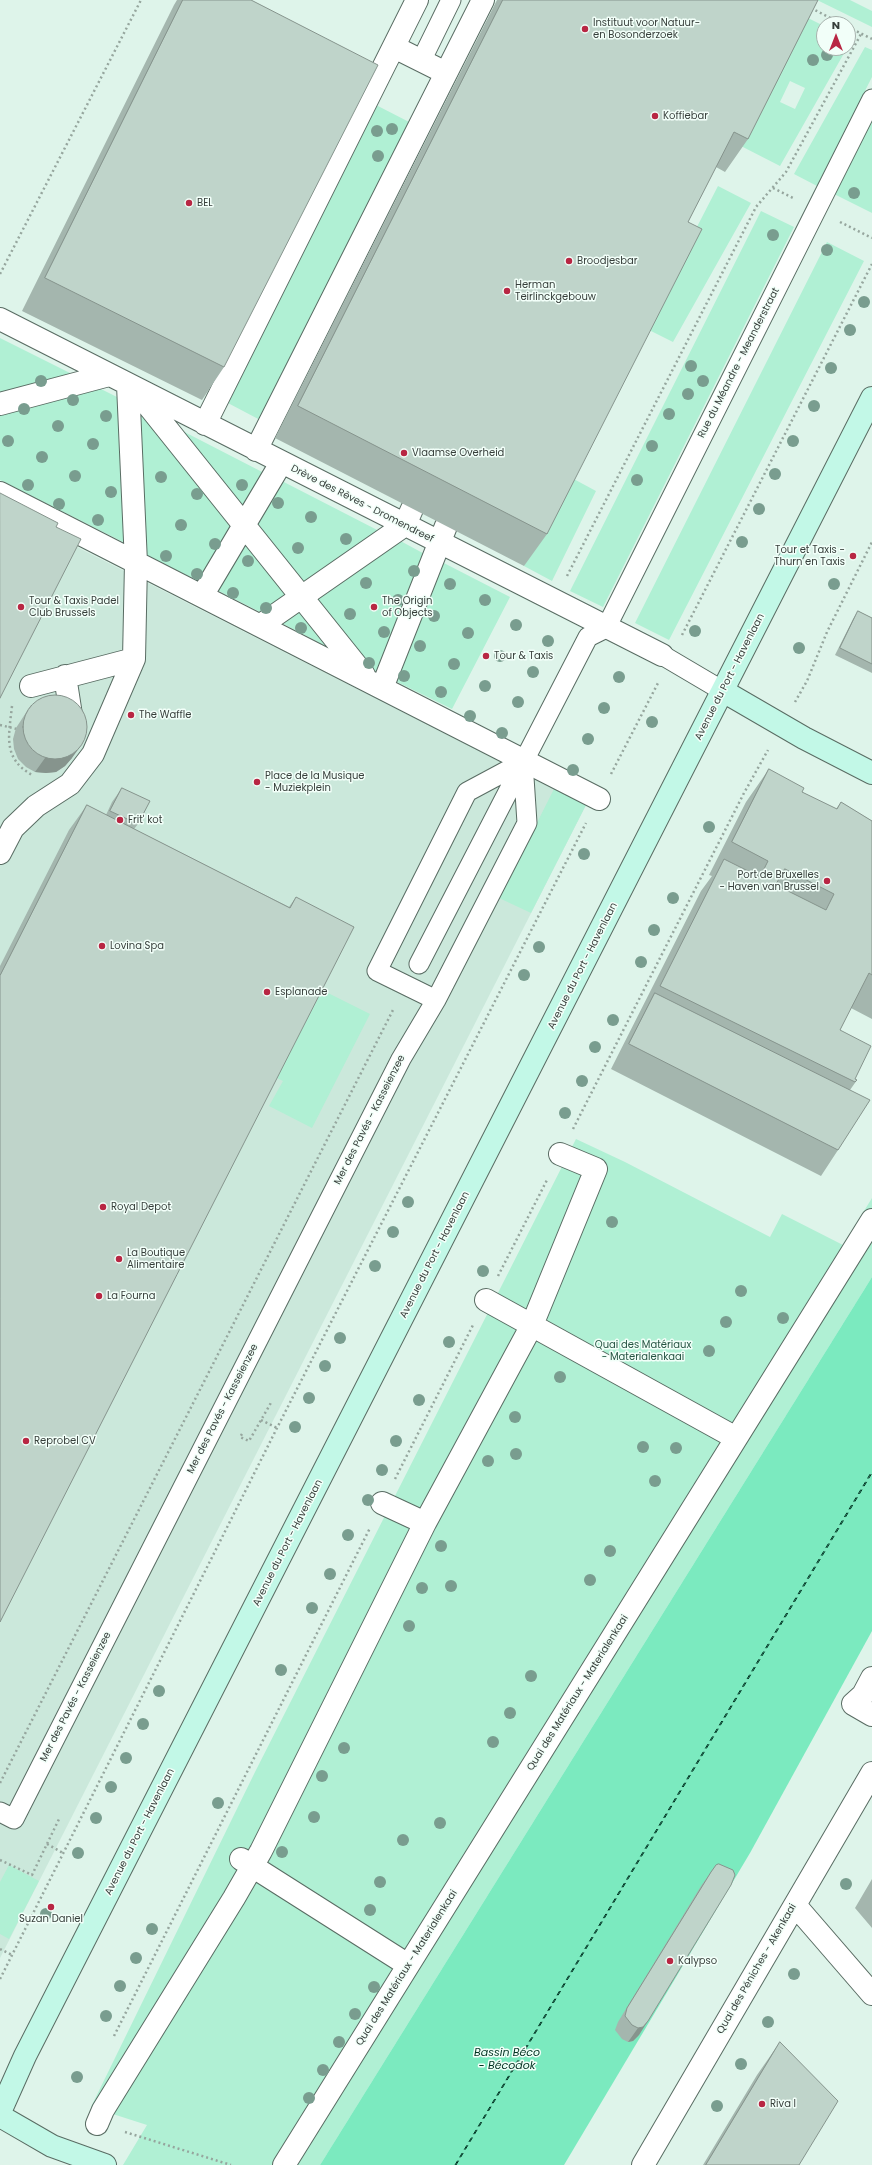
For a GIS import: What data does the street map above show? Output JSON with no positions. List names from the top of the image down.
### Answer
{
  "streets": {
    "street": [
      "Drève des Rêves - Dromendreef",
      "Avenue du Port - Havenlaan",
      "Quai des Matériaux - Materialenkaai",
      "Quai des Péniches - Akenkaai"
    ],
    "lane": ["Rue du Méandre - Meanderstraat", "Mer des Pavés - Kasseienzee"]
  },
  "crossings": [
    ["Rue du Méandre - Meanderstraat", "Drève des Rêves - Dromendreef"],
    ["Drève des Rêves - Dromendreef", "Avenue du Port - Havenlaan"]
  ],
  "water": ["Bassin Béco - Bécodok"],
  "parks": ["Quai des Matériaux - Materialenkaai"],
  "places": [
    "Instituut voor Natuur- en Bosonderzoek",
    "Koffiebar",
    "BEL",
    "Broodjesbar",
    "Herman Teirlinckgebouw",
    "Vlaamse Overheid",
    "Tour et Taxis - Thurn en Taxis",
    "Tour & Taxis Padel Club Brussels",
    "The Origin of Objects",
    "Tour & Taxis",
    "The Waffle",
    "Place de la Musique - Muziekplein",
    "Frit' kot",
    "Port de Bruxelles - Haven van Brussel",
    "Lovina Spa",
    "Esplanade",
    "Royal Depot",
    "La Boutique Alimentaire",
    "La Fourna",
    "Reprobel CV",
    "Suzan Daniel",
    "Kalypso",
    "Riva I"
  ],
  "north": "top"
}
